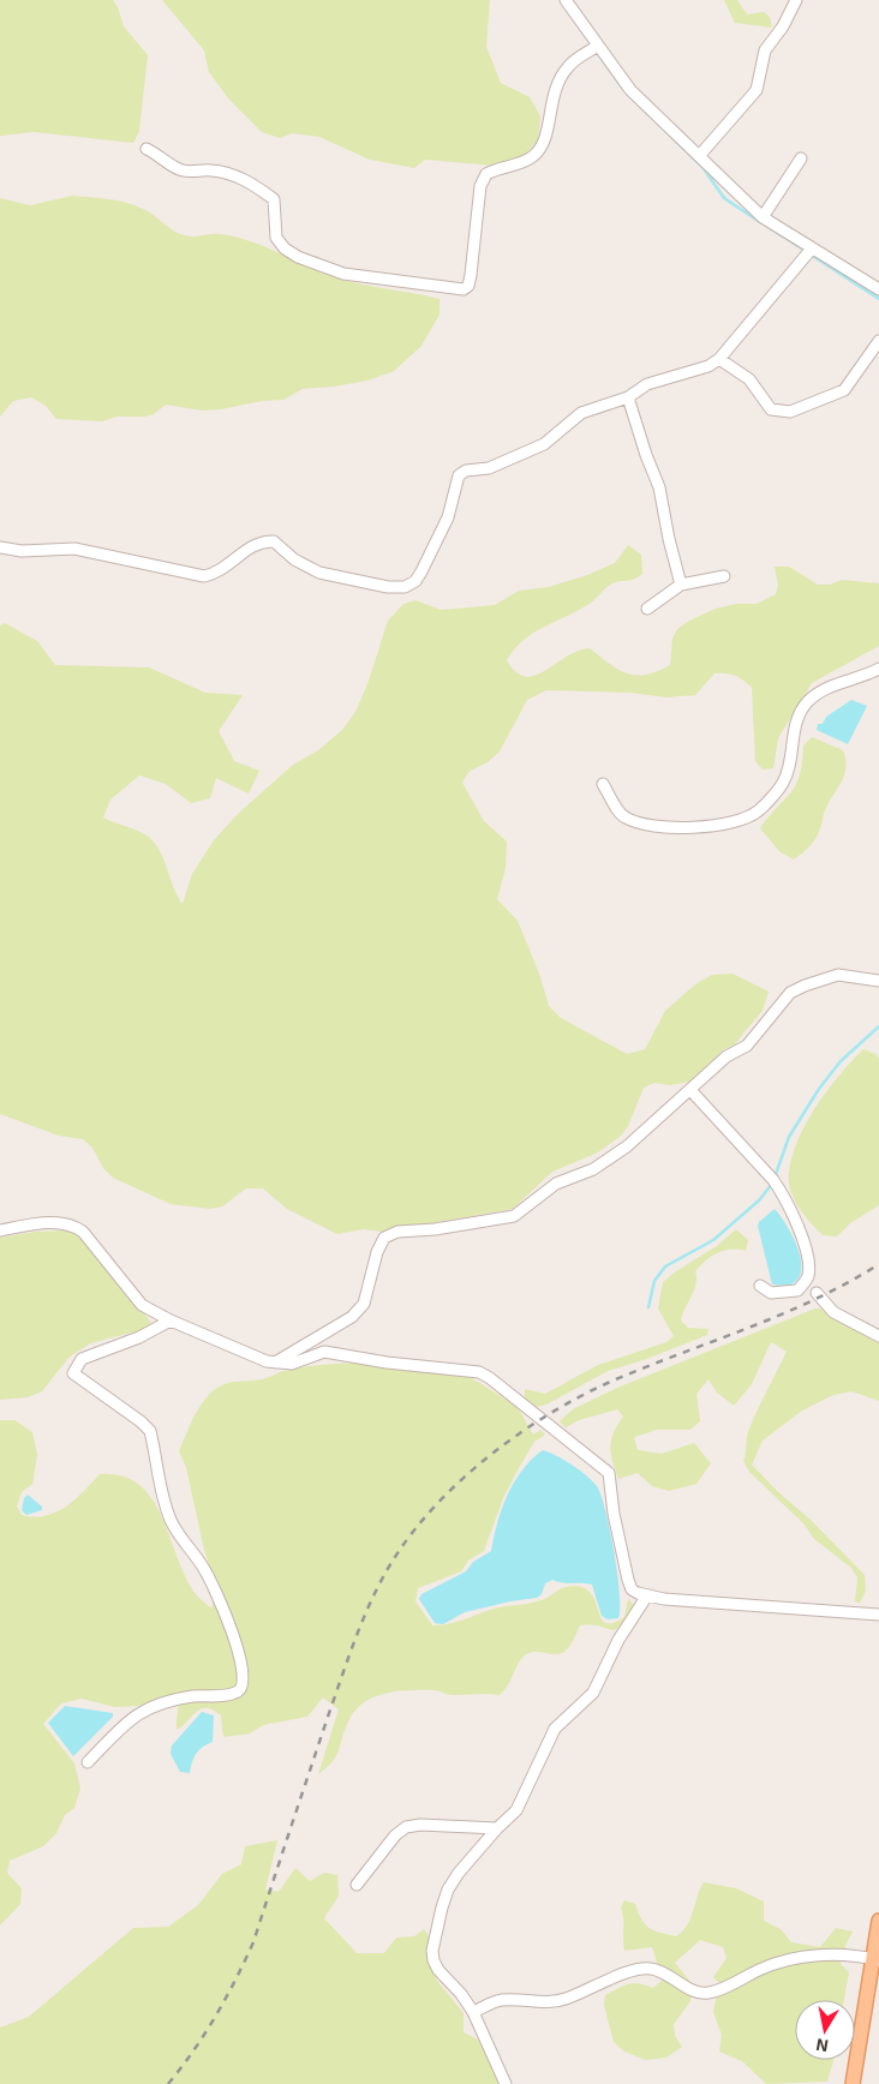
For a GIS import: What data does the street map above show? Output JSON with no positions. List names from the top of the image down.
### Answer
{
  "north": "bottom"
}
